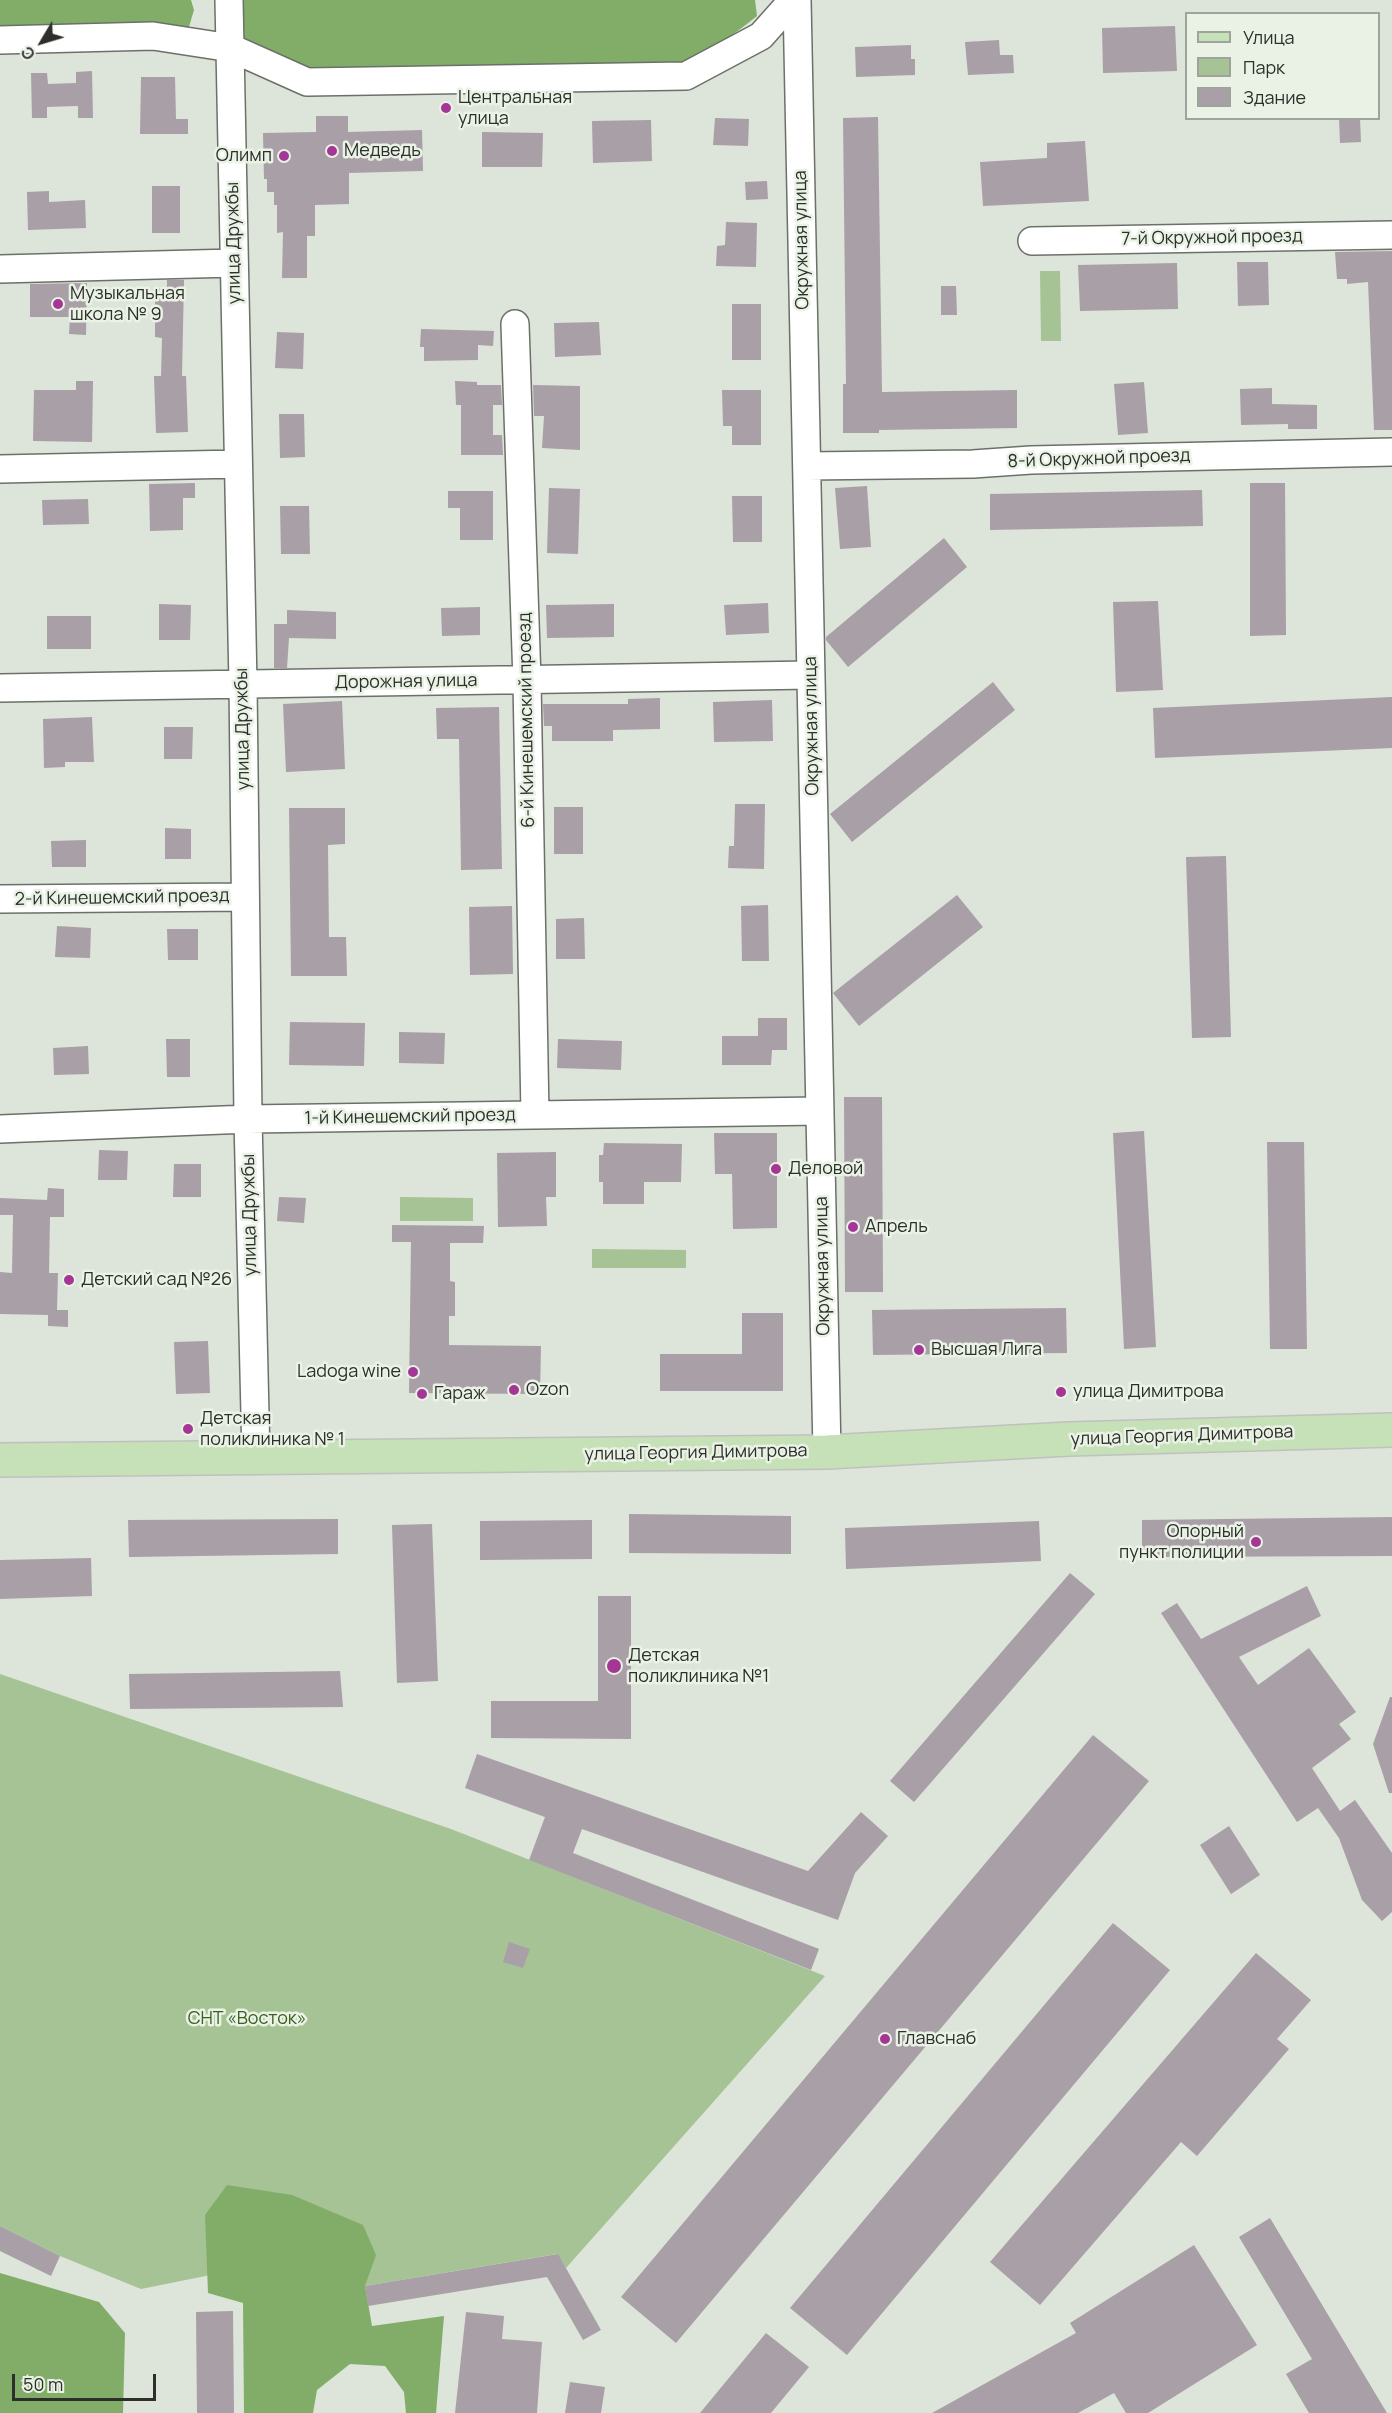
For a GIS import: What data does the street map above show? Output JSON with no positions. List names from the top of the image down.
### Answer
{
  "streets": {
    "main road": ["улица Георгия Димитрова"],
    "street": [
      "7-й Окружной проезд",
      "Окружная улица",
      "улица Дружбы",
      "8-й Окружной проезд",
      "Дорожная улица",
      "6-й Кинешемский проезд",
      "2-й Кинешемский проезд",
      "1-й Кинешемский проезд"
    ]
  },
  "crossings": [
    ["Окружная улица", "8-й Окружной проезд"],
    ["Окружная улица", "Дорожная улица"],
    ["Окружная улица", "1-й Кинешемский проезд"],
    ["Окружная улица", "улица Георгия Димитрова"],
    ["улица Дружбы", "Дорожная улица"],
    ["улица Дружбы", "2-й Кинешемский проезд"],
    ["улица Дружбы", "1-й Кинешемский проезд"],
    ["улица Дружбы", "улица Георгия Димитрова"],
    ["Дорожная улица", "6-й Кинешемский проезд"],
    ["6-й Кинешемский проезд", "1-й Кинешемский проезд"]
  ],
  "parks": ["СНТ «Восток»"],
  "places": [
    "Центральная улица",
    "Медведь",
    "Олимп",
    "Музыкальная школа № 9",
    "Деловой",
    "Апрель",
    "Детский сад №26",
    "Высшая Лига",
    "Ladoga wine",
    "Ozon",
    "улица Димитрова",
    "Гараж",
    "Детская поликлиника № 1",
    "Опорный пункт полиции",
    "Детская поликлиника №1",
    "Главснаб"
  ],
  "legend": ["Улица", "Парк", "Здание"],
  "scale_bar": "50 m",
  "north": "bottom left"
}
